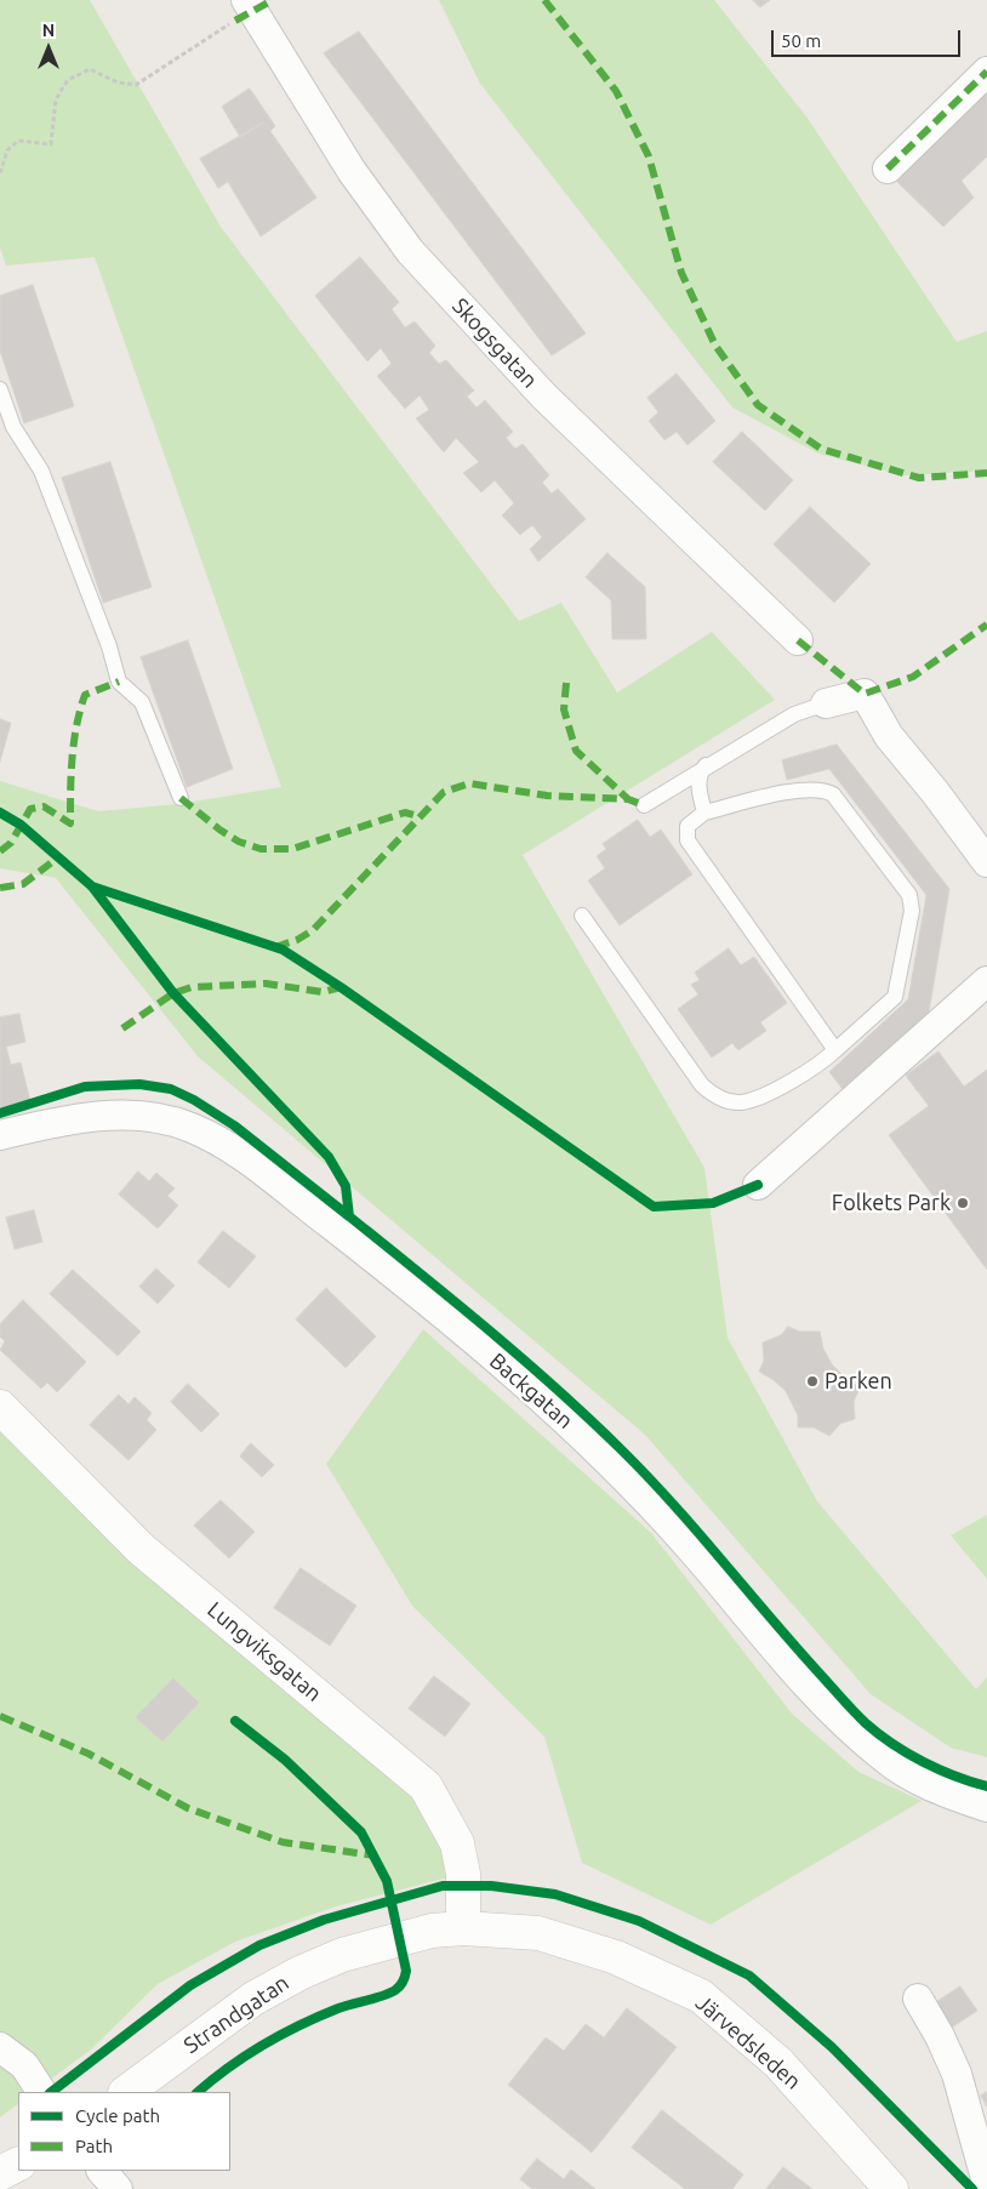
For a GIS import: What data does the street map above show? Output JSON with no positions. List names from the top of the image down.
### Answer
{
  "streets": {
    "main road": ["Lungviksgatan", "Strandgatan", "Järvedsleden"],
    "street": ["Skogsgatan", "Backgatan"]
  },
  "crossings": [
    ["Lungviksgatan", "Strandgatan"],
    ["Lungviksgatan", "Järvedsleden"],
    ["Strandgatan", "Järvedsleden"]
  ],
  "places": ["Folkets Park", "Parken"],
  "legend": ["Cycle path", "Path"],
  "scale_bar": "50 m",
  "north": "top"
}
